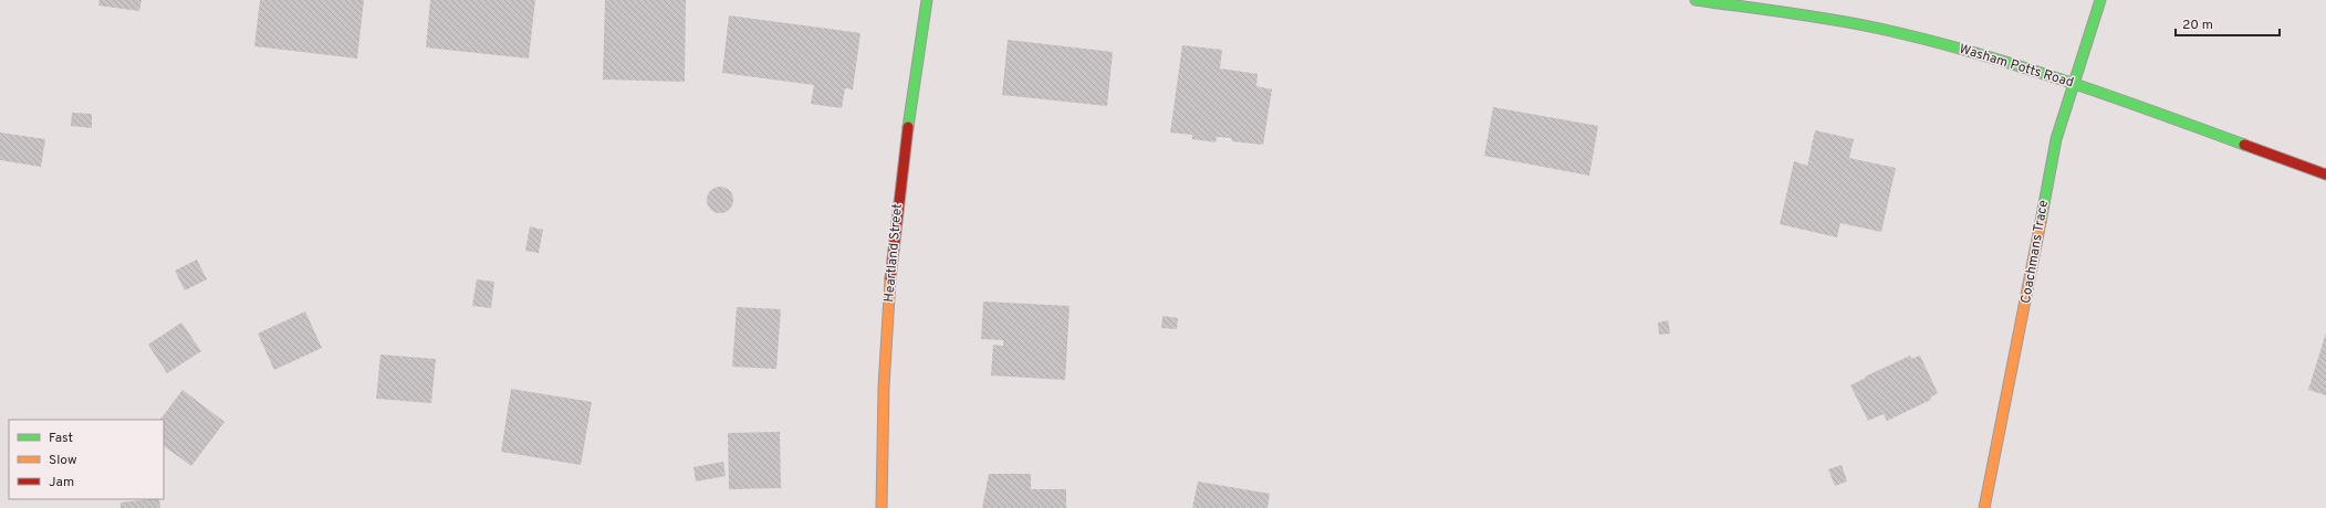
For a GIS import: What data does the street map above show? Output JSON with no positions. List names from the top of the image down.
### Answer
{
  "streets": {
    "street": ["Washam Potts Road", "Coachmans Trace", "Heartland Street"]
  },
  "crossings": [
    ["Washam Potts Road", "Coachmans Trace"]
  ],
  "legend": ["Fast", "Slow", "Jam"],
  "scale_bar": "20 m"
}
